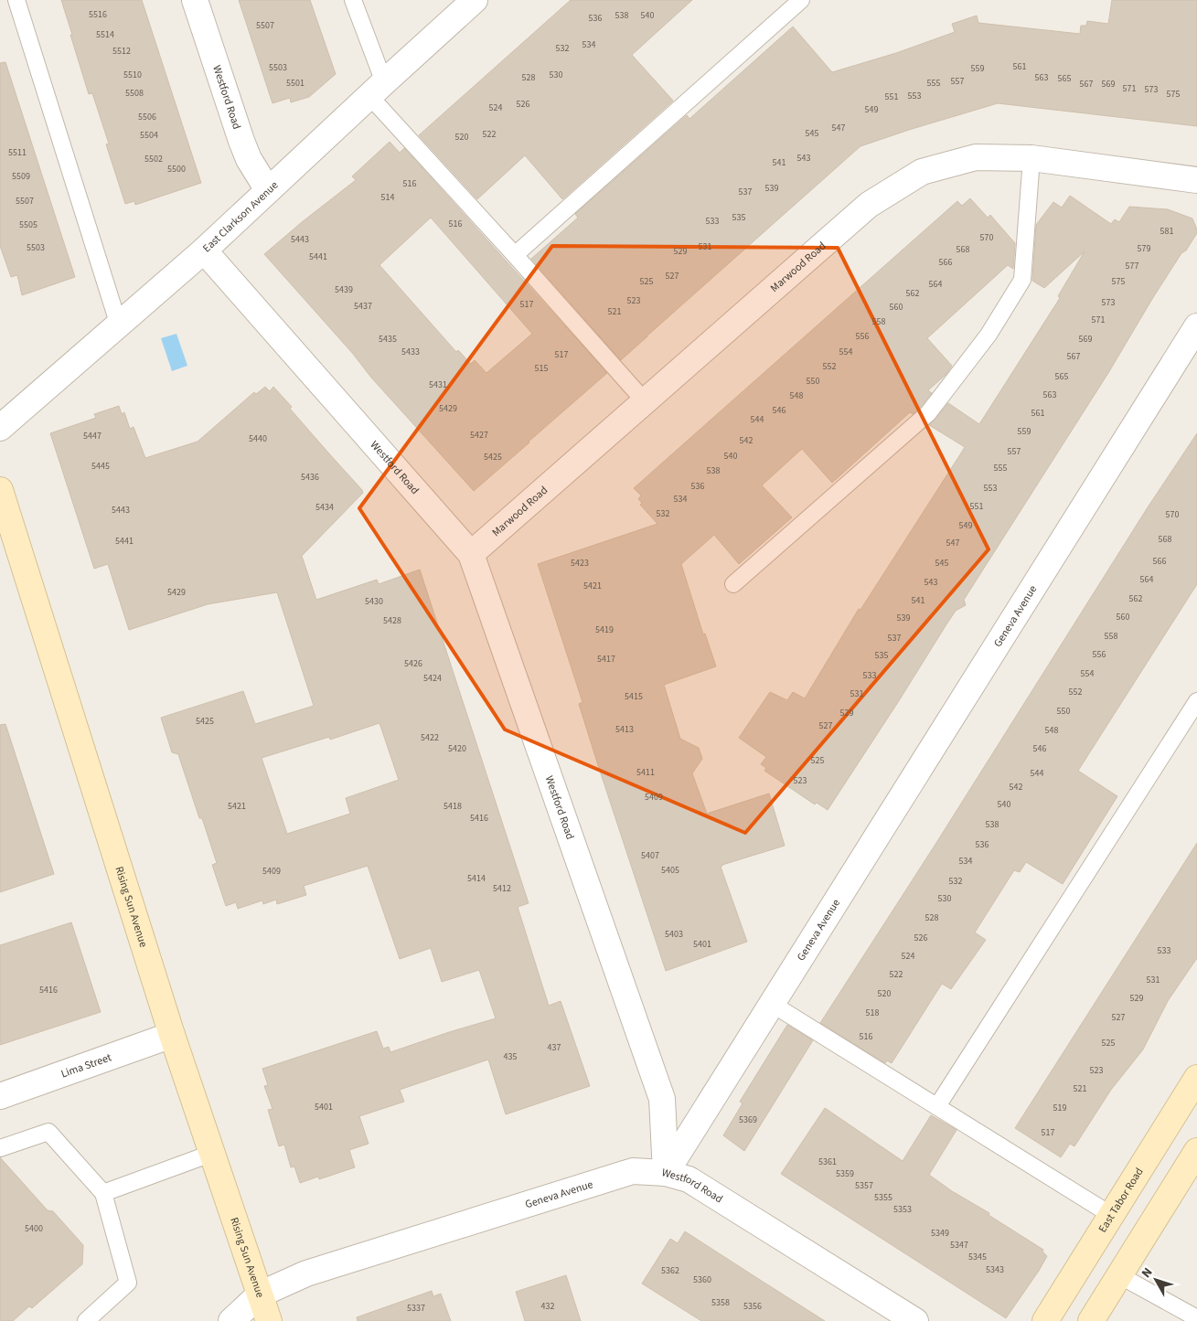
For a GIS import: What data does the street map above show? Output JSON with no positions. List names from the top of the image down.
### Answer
{
  "streets": {
    "main road": ["Rising Sun Avenue", "East Tabor Road"],
    "street": [
      "Westford Road",
      "East Clarkson Avenue",
      "Marwood Road",
      "Geneva Avenue",
      "Lima Street"
    ]
  },
  "crossings": [
    ["Westford Road", "East Clarkson Avenue"],
    ["Westford Road", "Marwood Road"],
    ["Westford Road", "Geneva Avenue"],
    ["Geneva Avenue", "Rising Sun Avenue"],
    ["Rising Sun Avenue", "Lima Street"]
  ],
  "house_numbers": [
    "5516",
    "538",
    "540",
    "536",
    "5507",
    "5514",
    "534",
    "532",
    "5512",
    "561",
    "5503",
    "559",
    "5510",
    "530",
    "528",
    "563",
    "565",
    "557",
    "5501",
    "555",
    "567",
    "569",
    "571",
    "573",
    "5508",
    "575",
    "553",
    "551",
    "526",
    "524",
    "549",
    "5506",
    "547",
    "545",
    "522",
    "5504",
    "520",
    "5511",
    "543",
    "5502",
    "541",
    "5500",
    "5509",
    "516",
    "539",
    "537",
    "514",
    "5507",
    "535",
    "533",
    "516",
    "5505",
    "581",
    "570",
    "5443",
    "531",
    "5503",
    "579",
    "568",
    "529",
    "5441",
    "566",
    "577",
    "527",
    "525",
    "575",
    "564",
    "5439",
    "562",
    "523",
    "573",
    "517",
    "5437",
    "560",
    "521",
    "571",
    "558",
    "556",
    "5435",
    "569",
    "5433",
    "554",
    "517",
    "567",
    "552",
    "515",
    "565",
    "550",
    "5431",
    "563",
    "548",
    "5429",
    "546",
    "561",
    "544",
    "559",
    "5427",
    "5447",
    "5440",
    "542",
    "557",
    "540",
    "5425",
    "5445",
    "555",
    "538",
    "5436",
    "536",
    "553",
    "534",
    "551",
    "5434",
    "5443",
    "532",
    "570",
    "549",
    "568",
    "5441",
    "547",
    "566",
    "5423",
    "545",
    "564",
    "543",
    "5421",
    "5429",
    "562",
    "541",
    "5430",
    "560",
    "539",
    "5428",
    "5419",
    "558",
    "537",
    "556",
    "535",
    "5417",
    "5426",
    "554",
    "533",
    "5424",
    "552",
    "531",
    "5415",
    "550",
    "529",
    "5425",
    "527",
    "5413",
    "548",
    "5422",
    "5420",
    "546",
    "525",
    "5411",
    "544",
    "523",
    "542",
    "5409",
    "540",
    "5421",
    "5418",
    "5416",
    "538",
    "536",
    "5407",
    "534",
    "5405",
    "5409",
    "5414",
    "532",
    "5412",
    "530",
    "528",
    "5403",
    "526",
    "5401",
    "533",
    "524",
    "522",
    "531",
    "5416",
    "520",
    "529",
    "518",
    "527",
    "516",
    "525",
    "437",
    "435",
    "523",
    "521",
    "5401",
    "519",
    "5369",
    "517",
    "5361",
    "5359",
    "5357",
    "5355",
    "5353",
    "5400",
    "5349",
    "5347",
    "5345",
    "5343",
    "5362",
    "5360",
    "5358",
    "432",
    "5356",
    "5337"
  ],
  "north": "top left"
}
